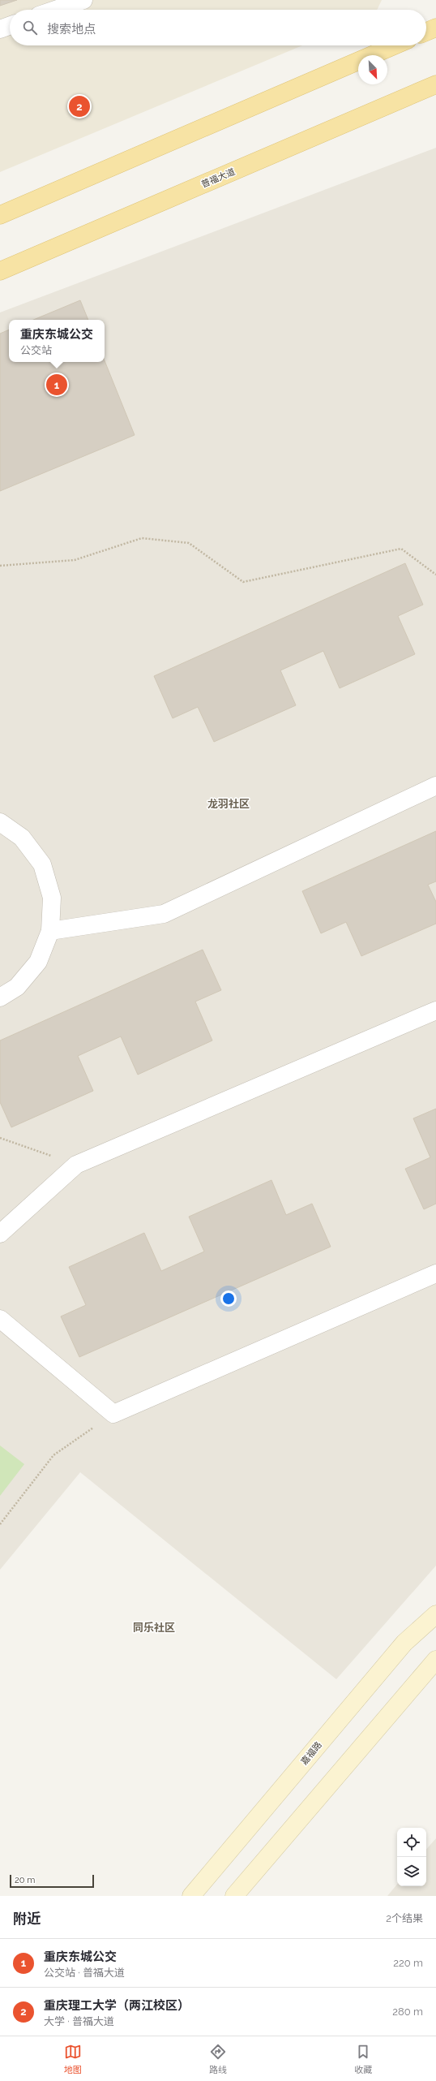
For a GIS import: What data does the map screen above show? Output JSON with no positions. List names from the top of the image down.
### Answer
{
  "streets": {
    "main road": ["普福大道", "嘉福路"]
  },
  "districts": ["龙羽社区", "同乐社区"],
  "scale_bar": "20 m",
  "north": "bottom right",
  "page": {
    "search": "搜索地点",
    "pins": ["2", "1"],
    "popup": ["重庆东城公交", "公交站"],
    "scale": "20 m",
    "heading": ["附近", "2个结果"],
    "list": [
      {
        "mark": "1",
        "name": "重庆东城公交",
        "note": "公交站 · 普福大道",
        "value": "220 m"
      },
      {
        "mark": "2",
        "name": "重庆理工大学（两江校区）",
        "note": "大学 · 普福大道",
        "value": "280 m"
      }
    ],
    "nav": ["地图", "路线", "收藏"]
  }
}
